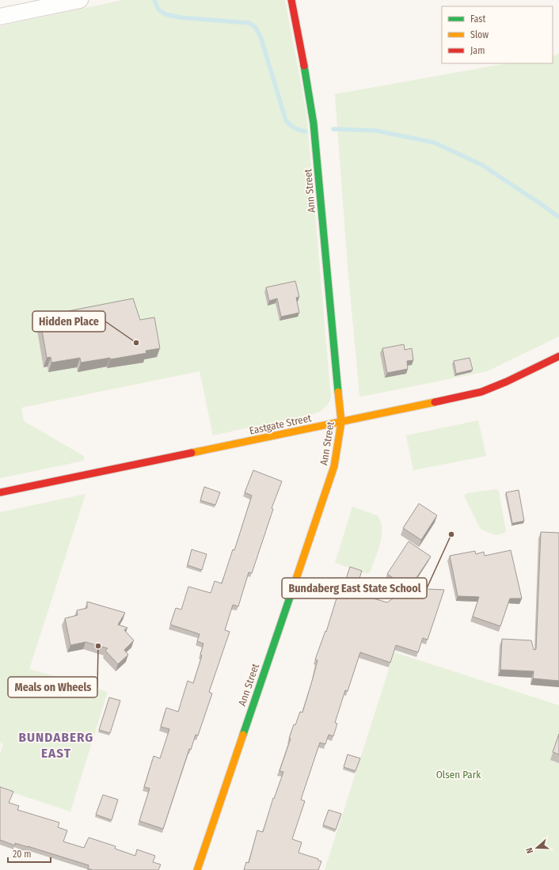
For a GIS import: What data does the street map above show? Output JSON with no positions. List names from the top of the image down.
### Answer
{
  "streets": {
    "street": ["Ann Street", "Eastgate Street"]
  },
  "crossings": [
    ["Ann Street", "Eastgate Street"]
  ],
  "districts": ["BUNDABERG EAST"],
  "parks": ["Olsen Park"],
  "places": ["Hidden Place", "Bundaberg East State School", "Meals on Wheels"],
  "legend": ["Fast", "Slow", "Jam"],
  "scale_bar": "20 m",
  "north": "left"
}
